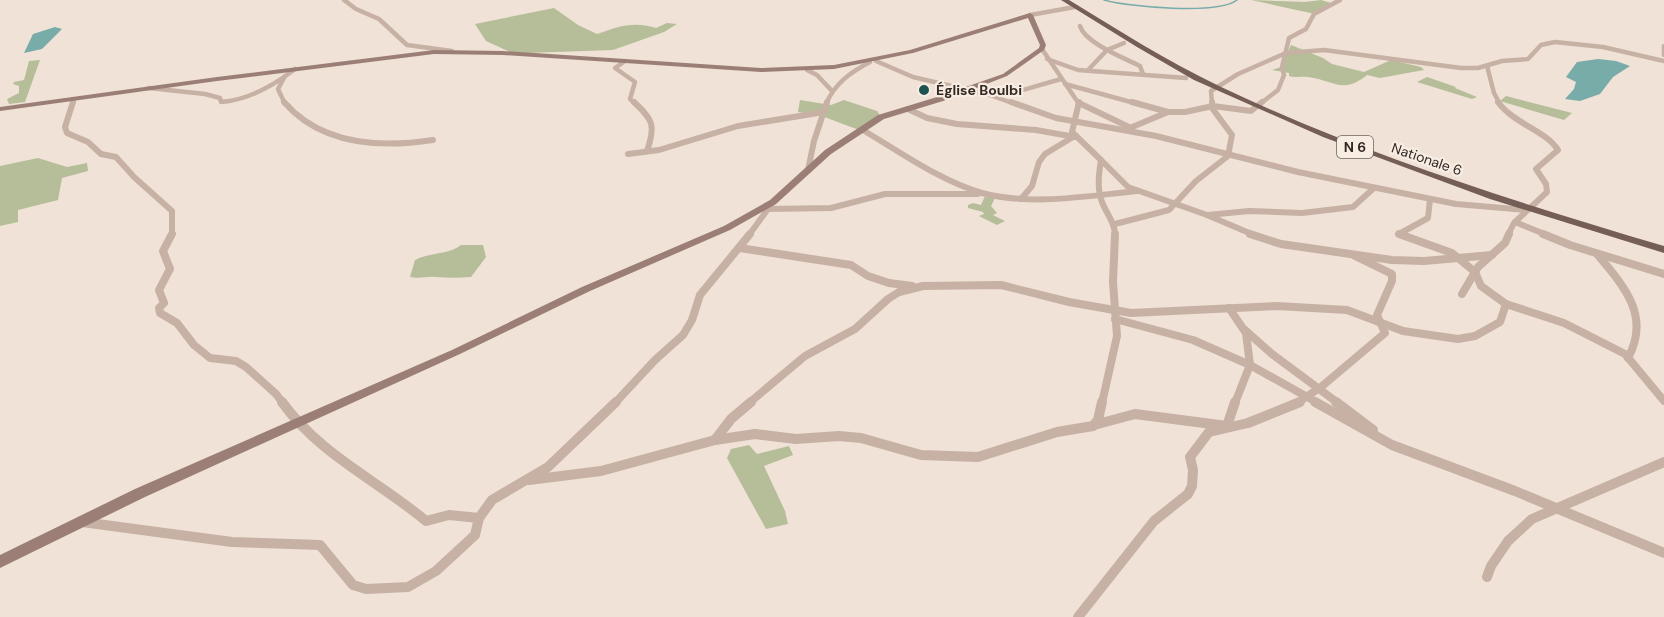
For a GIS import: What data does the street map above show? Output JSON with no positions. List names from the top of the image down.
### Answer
{
  "streets": {
    "main road": ["N 6", "Nationale 6"]
  },
  "places": ["Église Boulbi"]
}
